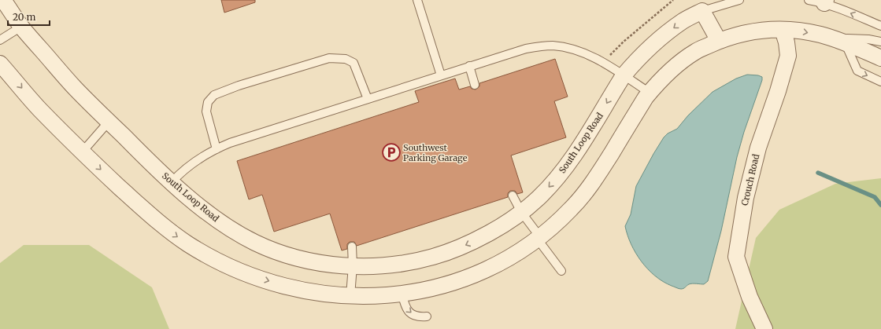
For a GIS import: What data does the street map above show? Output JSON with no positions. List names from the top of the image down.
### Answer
{
  "streets": {
    "street": ["South Loop Road", "Crouch Road"]
  },
  "places": {
    "parking": ["Southwest Parking Garage"]
  },
  "scale_bar": "20 m"
}
